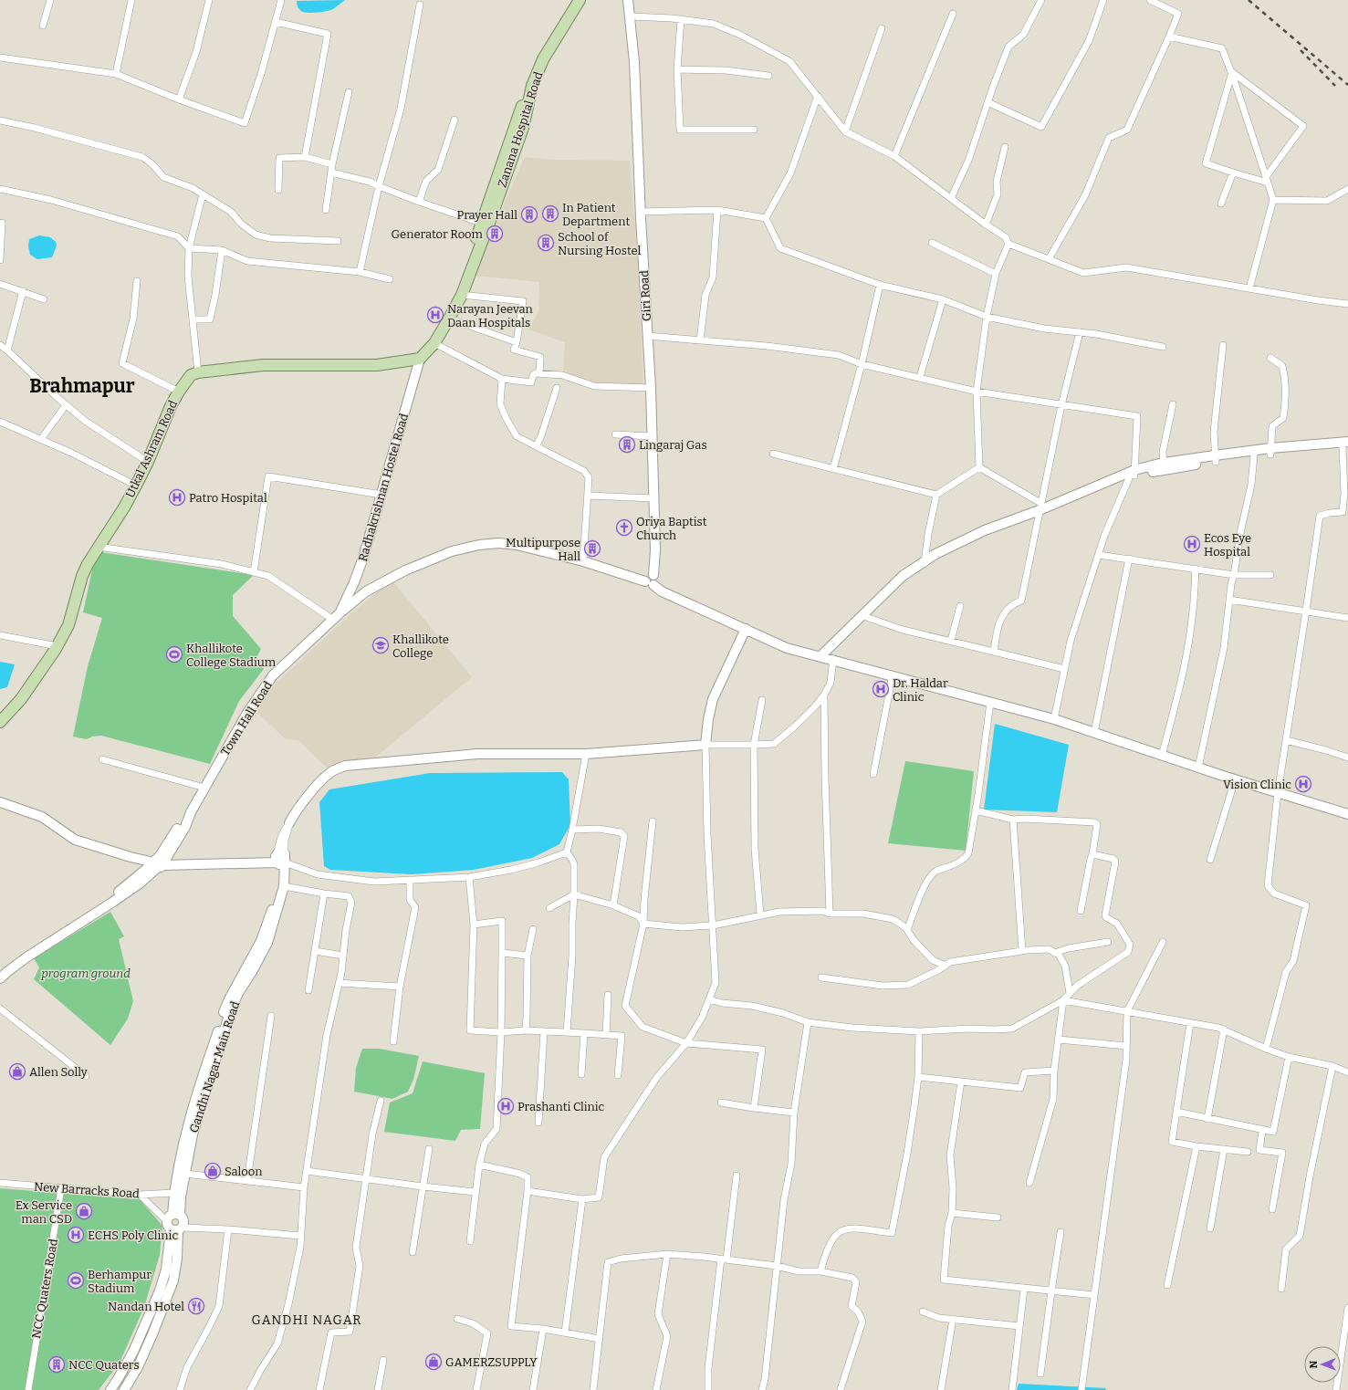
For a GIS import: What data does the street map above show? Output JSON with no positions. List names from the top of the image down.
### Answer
{
  "streets": {
    "main road": ["Zanana Hospital Road", "Utkal Ashram Road"],
    "street": [
      "Giri Road",
      "Radhakrishnan Hostel Road",
      "Town Hall Road",
      "Gandhi Nagar Main Road",
      "New Barracks Road",
      "NCC Quaters Road"
    ]
  },
  "crossings": [
    ["Zanana Hospital Road", "Radhakrishnan Hostel Road"],
    ["Giri Road", "Town Hall Road"],
    ["Radhakrishnan Hostel Road", "Town Hall Road"],
    ["Gandhi Nagar Main Road", "New Barracks Road"],
    ["New Barracks Road", "NCC Quaters Road"]
  ],
  "districts": ["Brahmapur", "GANDHI NAGAR"],
  "parks": ["program ground"],
  "places": {
    "building": [
      "In Patient Department",
      "Prayer Hall",
      "Generator Room",
      "School of Nursing Hostel",
      "Lingaraj Gas",
      "Multipurpose Hall",
      "NCC Quaters"
    ],
    "hospital": [
      "Narayan Jeevan Daan Hospitals",
      "Patro Hospital",
      "Ecos Eye Hospital",
      "Dr. Haldar Clinic",
      "Vision Clinic",
      "Prashanti Clinic",
      "ECHS Poly Clinic"
    ],
    "church": ["Oriya Baptist Church"],
    "school or university": ["Khallikote College"],
    "sports": ["Khallikote College Stadium", "Berhampur Stadium"],
    "shop": [
      "Allen Solly",
      "Saloon",
      "Ex Service man CSD",
      "GAMERZSUPPLY"
    ],
    "restaurant": ["Nandan Hotel"]
  },
  "north": "left"
}
